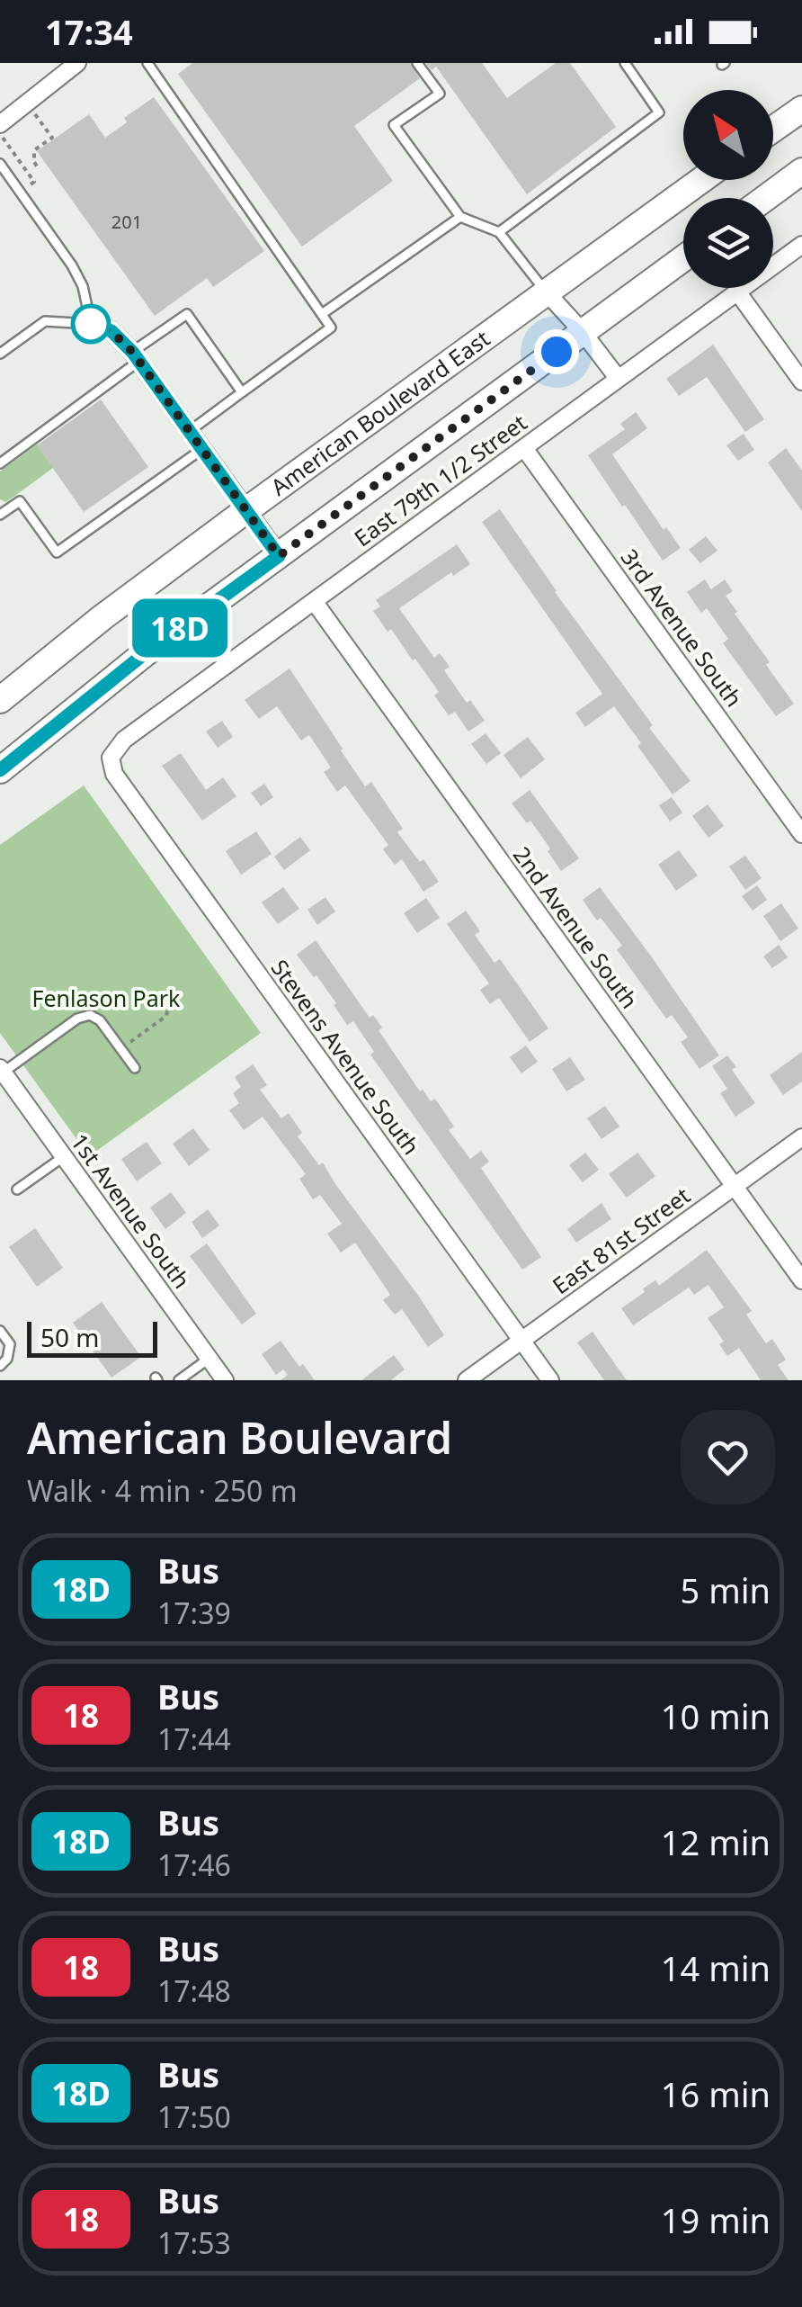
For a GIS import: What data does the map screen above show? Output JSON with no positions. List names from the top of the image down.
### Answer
{
  "streets": {
    "main road": ["American Boulevard East"],
    "street": [
      "East 79th 1/2 Street",
      "3rd Avenue South",
      "2nd Avenue South",
      "Stevens Avenue South",
      "1st Avenue South",
      "East 81st Street"
    ]
  },
  "crossings": [
    ["East 79th 1/2 Street", "3rd Avenue South"],
    ["East 79th 1/2 Street", "2nd Avenue South"],
    ["East 79th 1/2 Street", "Stevens Avenue South"],
    ["2nd Avenue South", "East 81st Street"],
    ["Stevens Avenue South", "East 81st Street"]
  ],
  "parks": ["Fenlason Park"],
  "lines": ["bus line 18D"],
  "house_numbers": ["201"],
  "scale_bar": "50 m",
  "north": "top left",
  "page": {
    "status": "17:34",
    "on_map": "18D",
    "scale": "50 m",
    "heading": ["American Boulevard", "Walk · 4 min · 250 m"],
    "list": [
      {
        "mark": "18D",
        "name": "Bus",
        "note": "17:39",
        "value": "5 min"
      },
      {
        "mark": "18",
        "name": "Bus",
        "note": "17:44",
        "value": "10 min"
      },
      {
        "mark": "18D",
        "name": "Bus",
        "note": "17:46",
        "value": "12 min"
      },
      {
        "mark": "18",
        "name": "Bus",
        "note": "17:48",
        "value": "14 min"
      },
      {
        "mark": "18D",
        "name": "Bus",
        "note": "17:50",
        "value": "16 min"
      },
      {
        "mark": "18",
        "name": "Bus",
        "note": "17:53",
        "value": "19 min"
      }
    ]
  }
}
